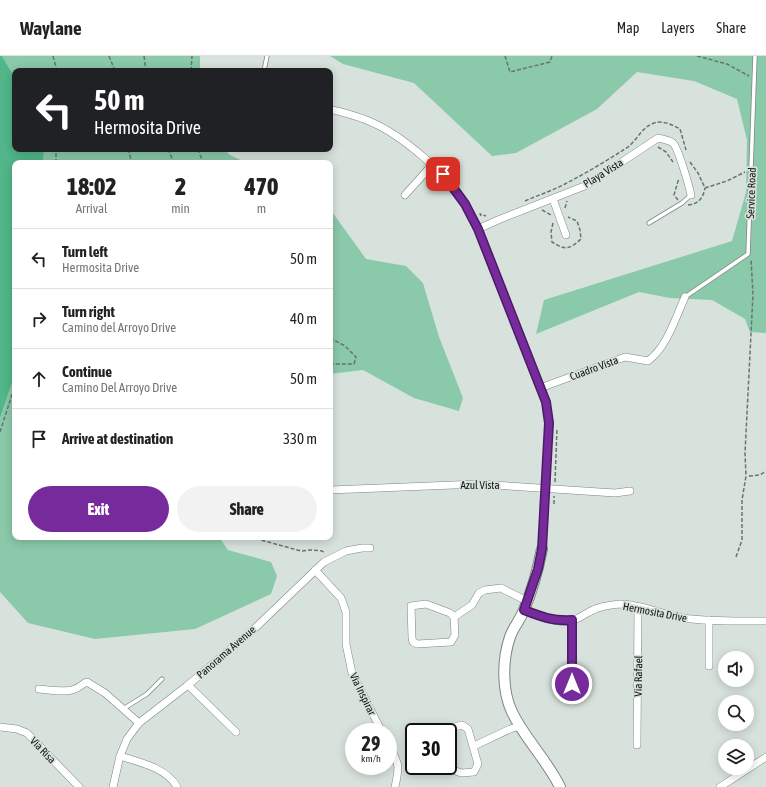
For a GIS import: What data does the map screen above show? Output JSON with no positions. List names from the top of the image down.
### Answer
{
  "streets": {
    "street": [
      "Playa Vista",
      "Cuadro Vista",
      "Azul Vista",
      "Hermosita Drive",
      "Panorama Avenue",
      "Via Rafael",
      "Via Inspirar",
      "Via Risa"
    ],
    "lane": ["Service Road"]
  },
  "crossings": [
    ["Hermosita Drive", "Via Rafael"],
    ["Panorama Avenue", "Via Inspirar"]
  ],
  "page": {
    "header": "Waylane",
    "nav": ["Map", "Layers", "Share"],
    "turn": ["50 m", "Hermosita Drive"],
    "eta": [
      "18:02",
      "Arrival",
      "2",
      "min",
      "470",
      "m"
    ],
    "list": [
      {
        "name": "Turn left",
        "note": "Hermosita Drive",
        "value": "50 m"
      },
      {
        "name": "Turn right",
        "note": "Camino del Arroyo Drive",
        "value": "40 m"
      },
      {
        "name": "Continue",
        "note": "Camino Del Arroyo Drive",
        "value": "50 m"
      },
      {
        "name": "Arrive at destination",
        "value": "330 m"
      }
    ],
    "buttons": ["Exit", "Share"],
    "speed": "29 km/h",
    "limit": "30"
  }
}
